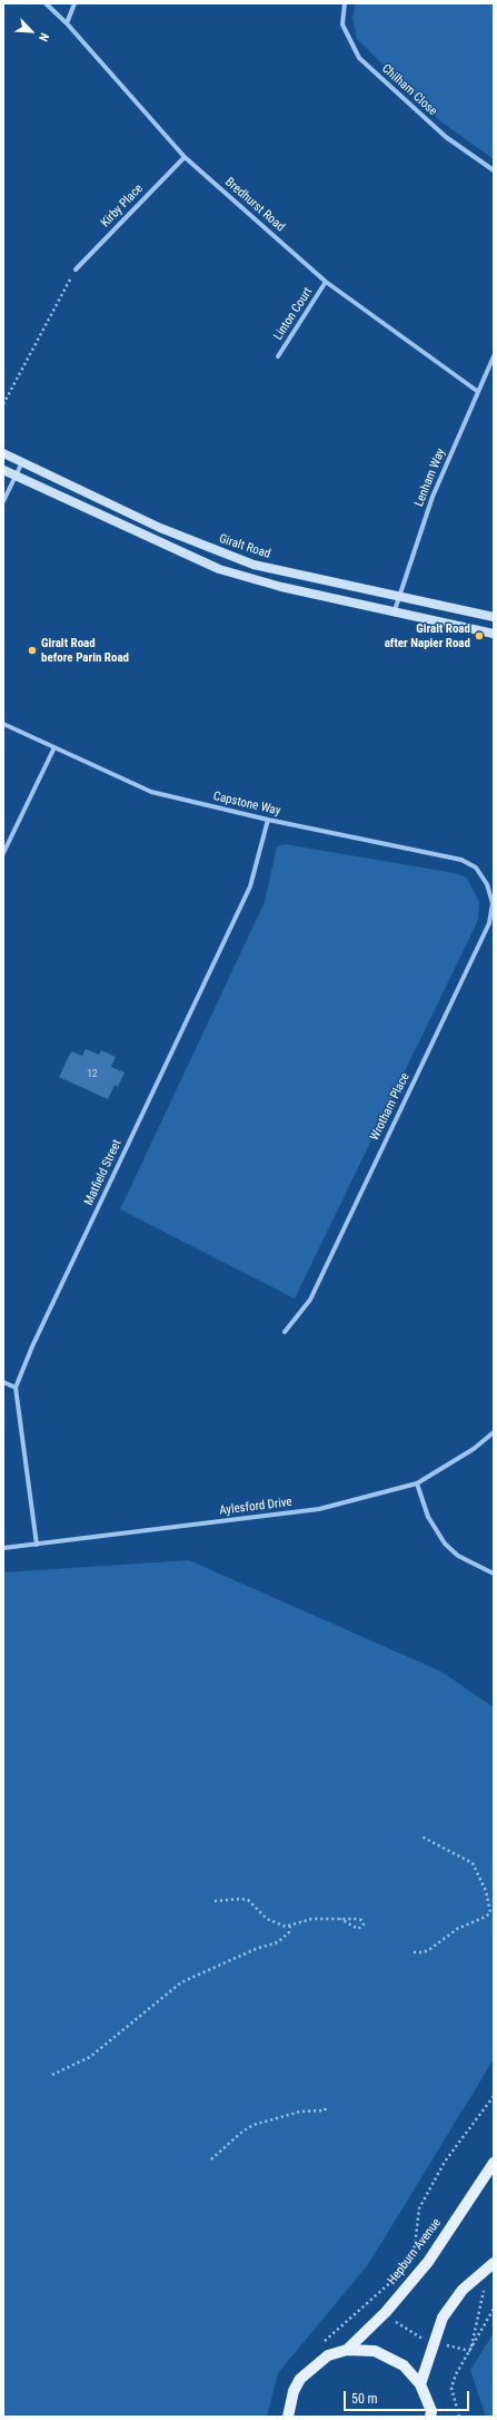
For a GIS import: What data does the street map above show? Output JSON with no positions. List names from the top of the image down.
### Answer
{
  "streets": {
    "main road": ["Hepburn Avenue"],
    "street": [
      "Chilham Close",
      "Bredhurst Road",
      "Kirby Place",
      "Linton Court",
      "Lenham Way",
      "Giralt Road",
      "Capstone Way",
      "Wrotham Place",
      "Matfield Street",
      "Aylesford Drive"
    ]
  },
  "crossings": [
    ["Bredhurst Road", "Kirby Place"],
    ["Bredhurst Road", "Linton Court"],
    ["Bredhurst Road", "Lenham Way"],
    ["Lenham Way", "Giralt Road"],
    ["Capstone Way", "Wrotham Place"],
    ["Capstone Way", "Matfield Street"],
    ["Matfield Street", "Aylesford Drive"]
  ],
  "places": ["Giralt Road after Napier Road", "Giralt Road before Parin Road"],
  "house_numbers": ["12"],
  "scale_bar": "50 m",
  "north": "bottom right"
}
